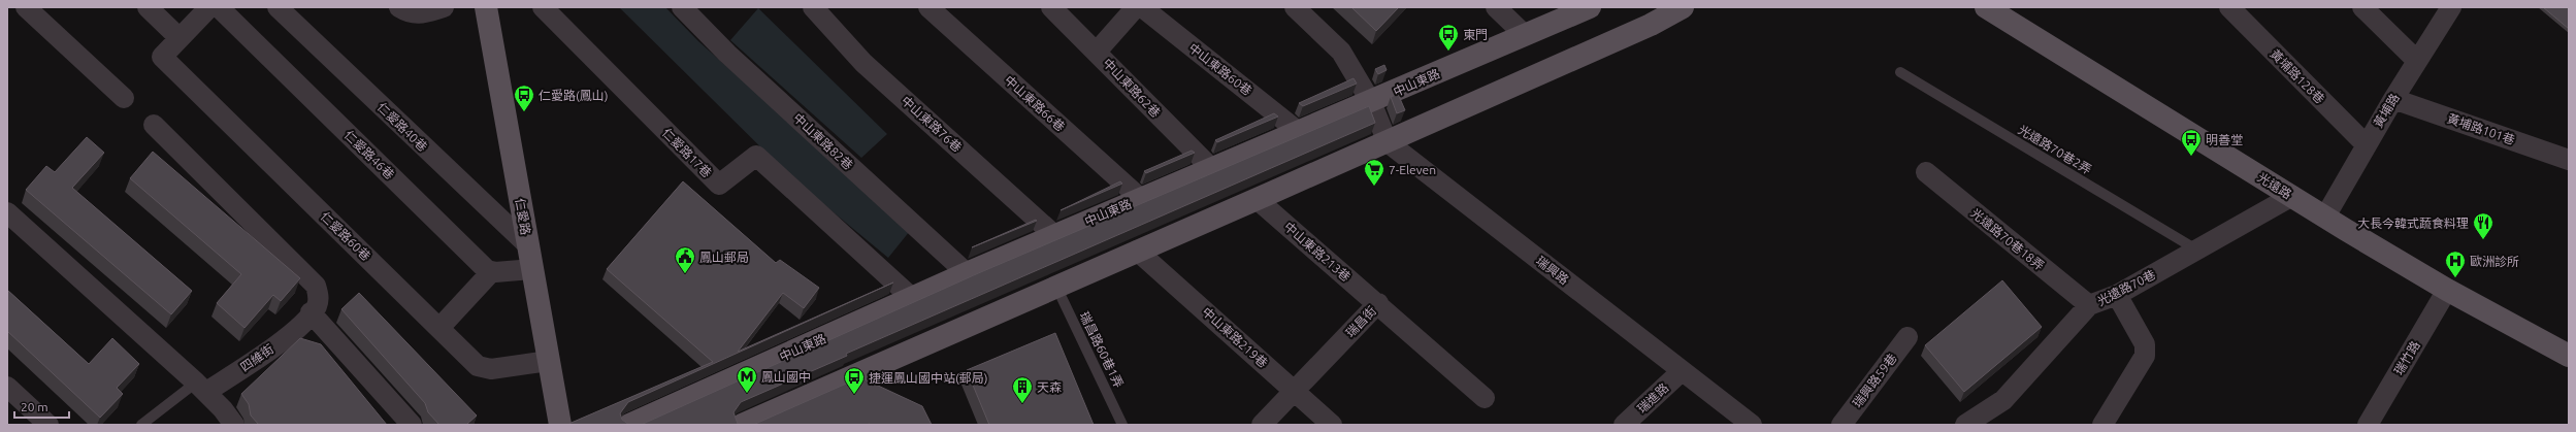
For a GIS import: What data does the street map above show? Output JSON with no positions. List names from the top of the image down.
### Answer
{
  "streets": {
    "main road": ["中山東路", "光遠路", "仁愛路"],
    "street": [
      "中山東路60巷",
      "黃埔路128巷",
      "中山東路62巷",
      "中山東路66巷",
      "黃埔路",
      "中山東路76巷",
      "仁愛路40巷",
      "黃埔路101巷",
      "中山東路82巷",
      "仁愛路17巷",
      "仁愛路46巷",
      "仁愛路60巷",
      "光遠路70巷18弄",
      "中山東路213巷",
      "瑞興路",
      "光遠路70巷",
      "瑞昌街",
      "中山東路219巷",
      "四維街",
      "瑞竹路",
      "瑞興路59巷",
      "瑞進路"
    ],
    "lane": ["光遠路70巷2弄", "瑞昌路60巷1弄"]
  },
  "crossings": [
    ["中山東路60巷", "中山東路"],
    ["黃埔路128巷", "黃埔路"],
    ["中山東路", "中山東路62巷"],
    ["中山東路", "中山東路66巷"],
    ["中山東路", "中山東路76巷"],
    ["中山東路", "中山東路82巷"],
    ["中山東路", "仁愛路17巷"],
    ["中山東路", "瑞興路"],
    ["黃埔路", "黃埔路101巷"],
    ["黃埔路", "光遠路"],
    ["仁愛路40巷", "仁愛路"],
    ["光遠路70巷2弄", "光遠路70巷"],
    ["光遠路", "光遠路70巷"],
    ["光遠路", "瑞竹路"],
    ["仁愛路", "仁愛路60巷"],
    ["光遠路70巷18弄", "光遠路70巷"],
    ["中山東路213巷", "瑞昌街"],
    ["瑞興路", "瑞進路"],
    ["瑞昌街", "中山東路219巷"]
  ],
  "places": {
    "bus stop": [
      "東門",
      "仁愛路(鳳山)",
      "明善堂",
      "捷運鳳山國中站(郵局)"
    ],
    "supermarket": ["7-Eleven"],
    "restaurant": ["大長今韓式蔬食料理"],
    "public building": ["鳳山郵局"],
    "hospital": ["歐洲診所"],
    "metro station": ["鳳山國中"],
    "building": ["天森"]
  },
  "scale_bar": "20 m"
}
